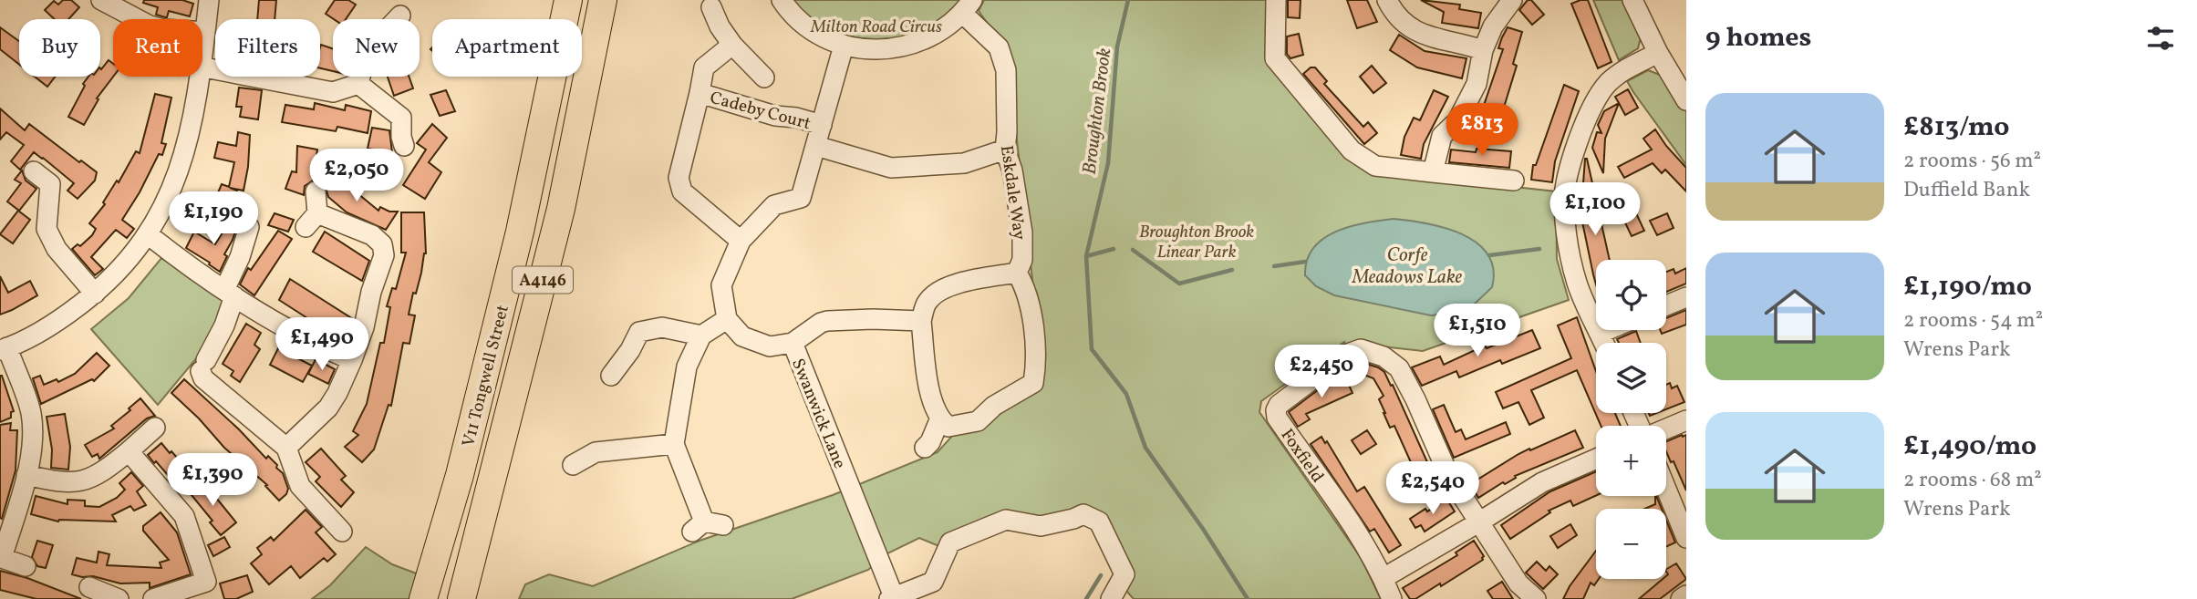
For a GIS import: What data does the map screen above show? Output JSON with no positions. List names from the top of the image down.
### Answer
{
  "streets": {
    "highway": ["A4146", "V11 Tongwell Street"],
    "street": [
      "Cadeby Court",
      "Eskdale Way",
      "Swanwick Lane",
      "Foxfield"
    ]
  },
  "water": ["Broughton Brook", "Corfe Meadows Lake"],
  "parks": ["Milton Road Circus", "Broughton Brook Linear Park"],
  "page": {
    "heading": "9 homes",
    "chip": [
      "Buy",
      "Rent",
      "Filters",
      "New",
      "Apartment"
    ],
    "list": [
      {
        "name": "£813/mo",
        "note": "2 rooms · 56 m² · Duffield Bank"
      },
      {
        "name": "£1,190/mo",
        "note": "2 rooms · 54 m² · Wrens Park"
      },
      {
        "name": "£1,490/mo",
        "note": "2 rooms · 68 m² · Wrens Park"
      }
    ],
    "price": [
      "£813",
      "£2,050",
      "£1,100",
      "£1,190",
      "£1,510",
      "£1,490",
      "£2,450",
      "£1,390",
      "£2,540"
    ],
    "map_buttons": ["+", "−"]
  }
}
